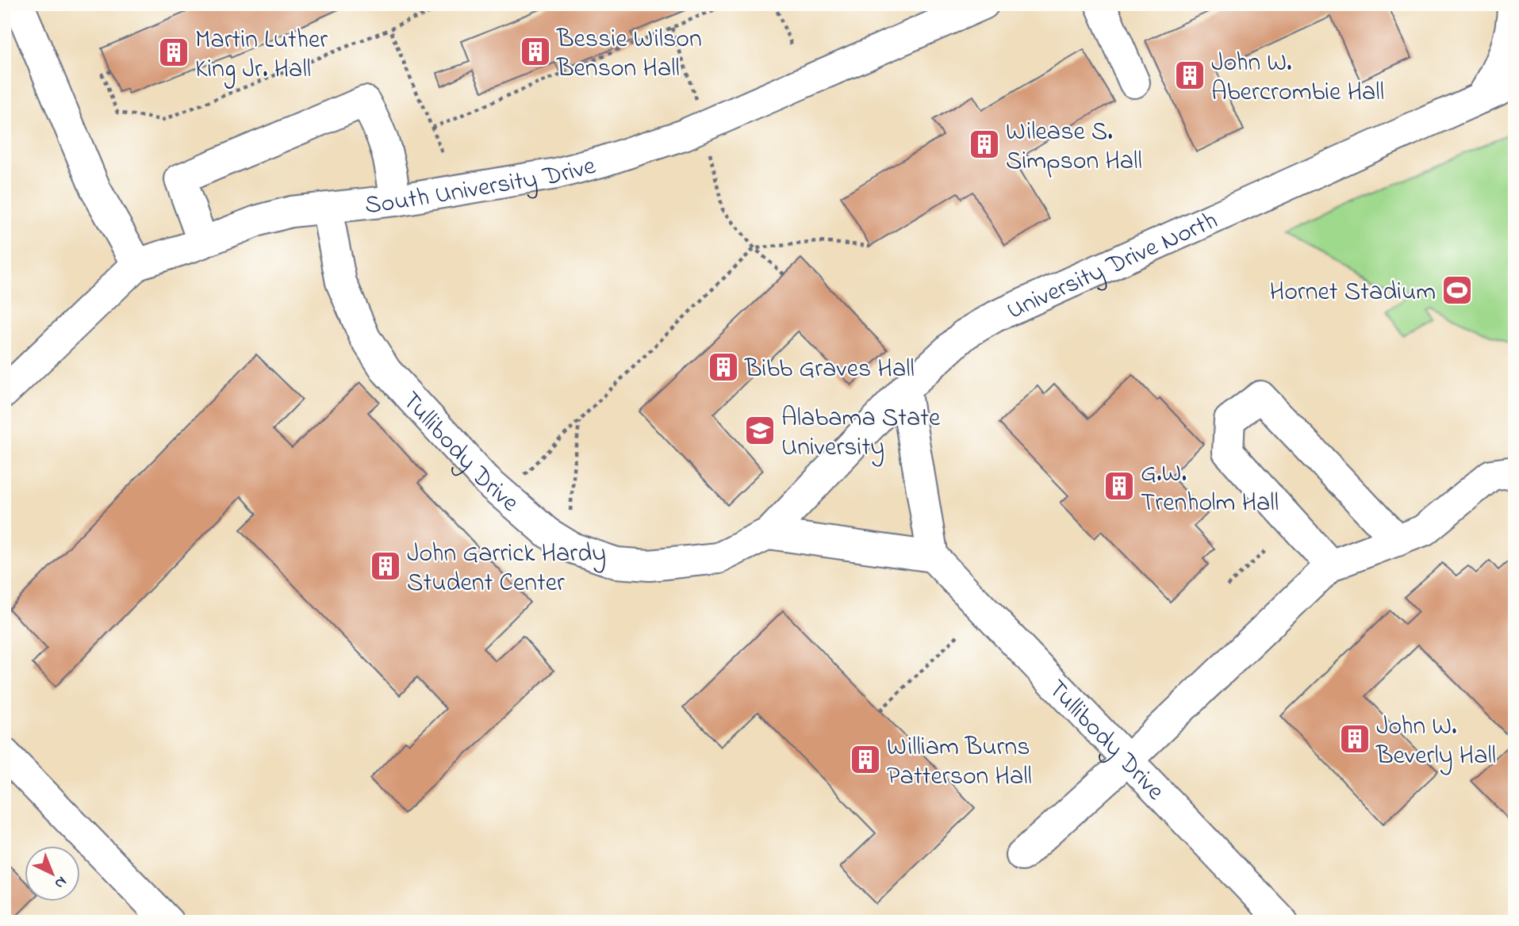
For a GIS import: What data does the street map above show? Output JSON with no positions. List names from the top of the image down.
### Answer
{
  "streets": {
    "street": ["South University Drive", "University Drive North", "Tullibody Drive"]
  },
  "crossings": [
    ["South University Drive", "Tullibody Drive"],
    ["University Drive North", "Tullibody Drive"]
  ],
  "places": {
    "building": [
      "Bessie Wilson Benson Hall",
      "Martin Luther King Jr. Hall",
      "John W. Abercrombie Hall",
      "Wilease S. Simpson Hall",
      "Bibb Graves Hall",
      "G.W. Trenholm Hall",
      "John Garrick Hardy Student Center",
      "John W. Beverly Hall",
      "William Burns Patterson Hall"
    ],
    "sports": ["Hornet Stadium"],
    "school or university": ["Alabama State University"]
  },
  "north": "bottom right"
}
